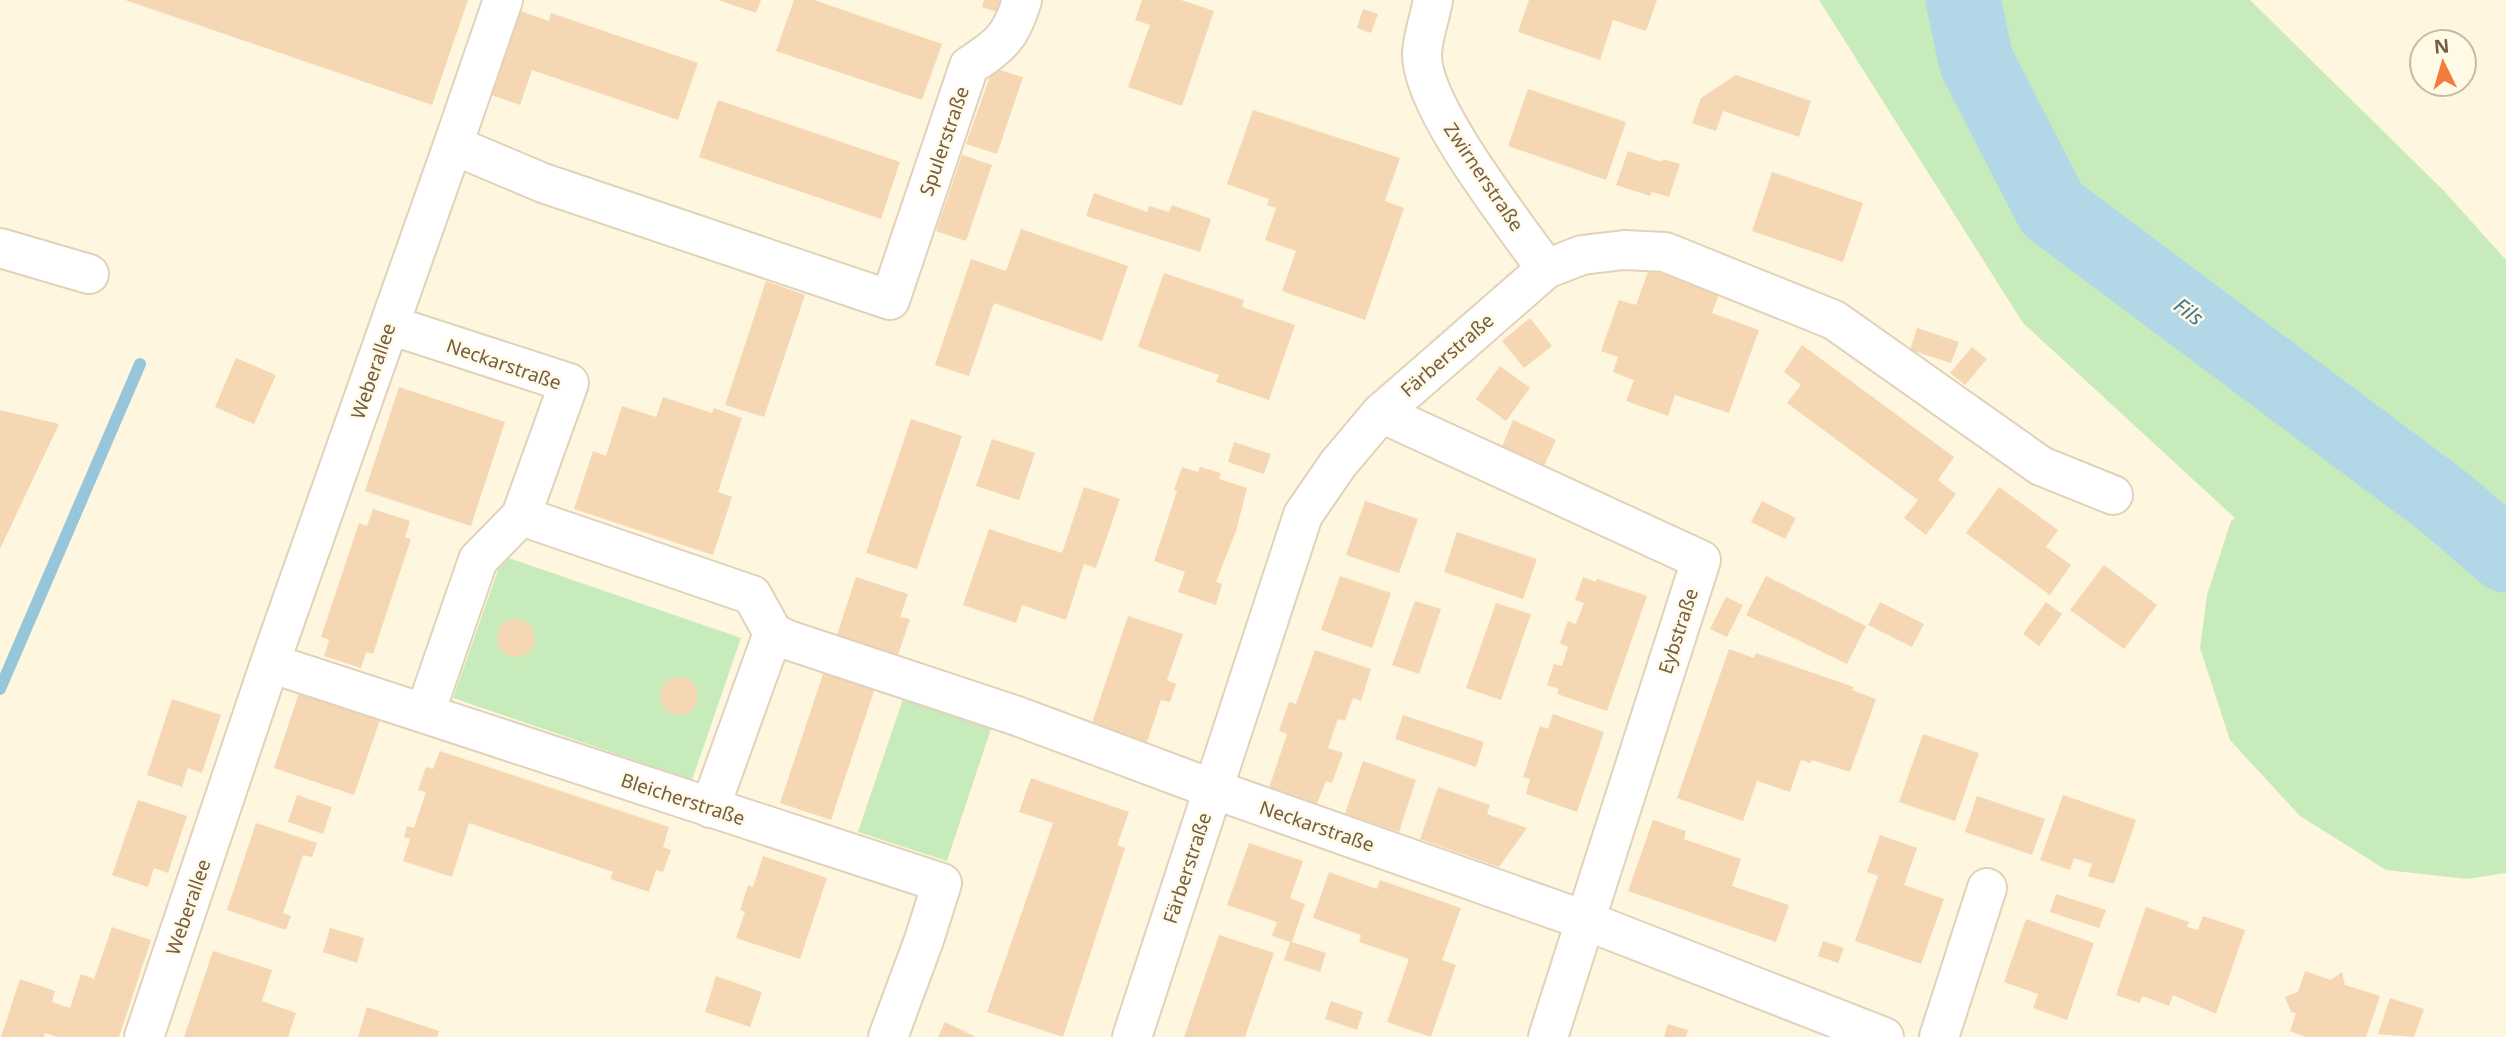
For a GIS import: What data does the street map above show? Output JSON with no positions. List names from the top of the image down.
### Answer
{
  "streets": {
    "street": [
      "Spulerstraße",
      "Zwirnerstraße",
      "Färberstraße",
      "Neckarstraße",
      "Weberallee",
      "Eybstraße",
      "Bleicherstraße"
    ]
  },
  "crossings": [
    ["Spulerstraße", "Weberallee"],
    ["Zwirnerstraße", "Färberstraße"],
    ["Färberstraße", "Neckarstraße"],
    ["Färberstraße", "Eybstraße"],
    ["Neckarstraße", "Weberallee"],
    ["Neckarstraße", "Eybstraße"],
    ["Neckarstraße", "Bleicherstraße"],
    ["Weberallee", "Bleicherstraße"]
  ],
  "water": ["Fils"],
  "north": "top"
}
